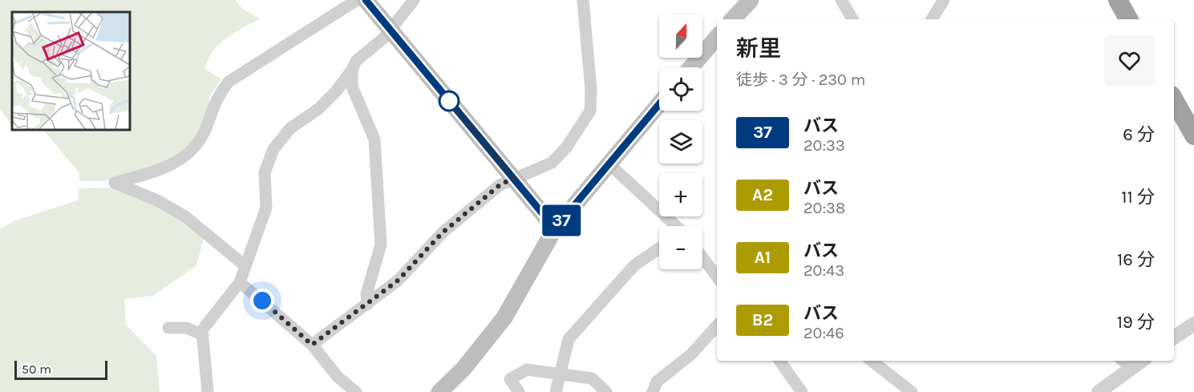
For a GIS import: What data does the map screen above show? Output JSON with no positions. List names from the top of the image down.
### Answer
{
  "lines": ["bus line 37"],
  "scale_bar": "50 m",
  "north": "top",
  "page": {
    "on_map": "37",
    "map_buttons": ["+", "−"],
    "heading": ["新里", "徒歩 · 3 分 · 230 m"],
    "list": [
      {
        "mark": "37",
        "name": "バス",
        "note": "20:33",
        "value": "6 分"
      },
      {
        "mark": "A2",
        "name": "バス",
        "note": "20:38",
        "value": "11 分"
      },
      {
        "mark": "A1",
        "name": "バス",
        "note": "20:43",
        "value": "16 分"
      },
      {
        "mark": "B2",
        "name": "バス",
        "note": "20:46",
        "value": "19 分"
      }
    ],
    "scale": "50 m"
  }
}
